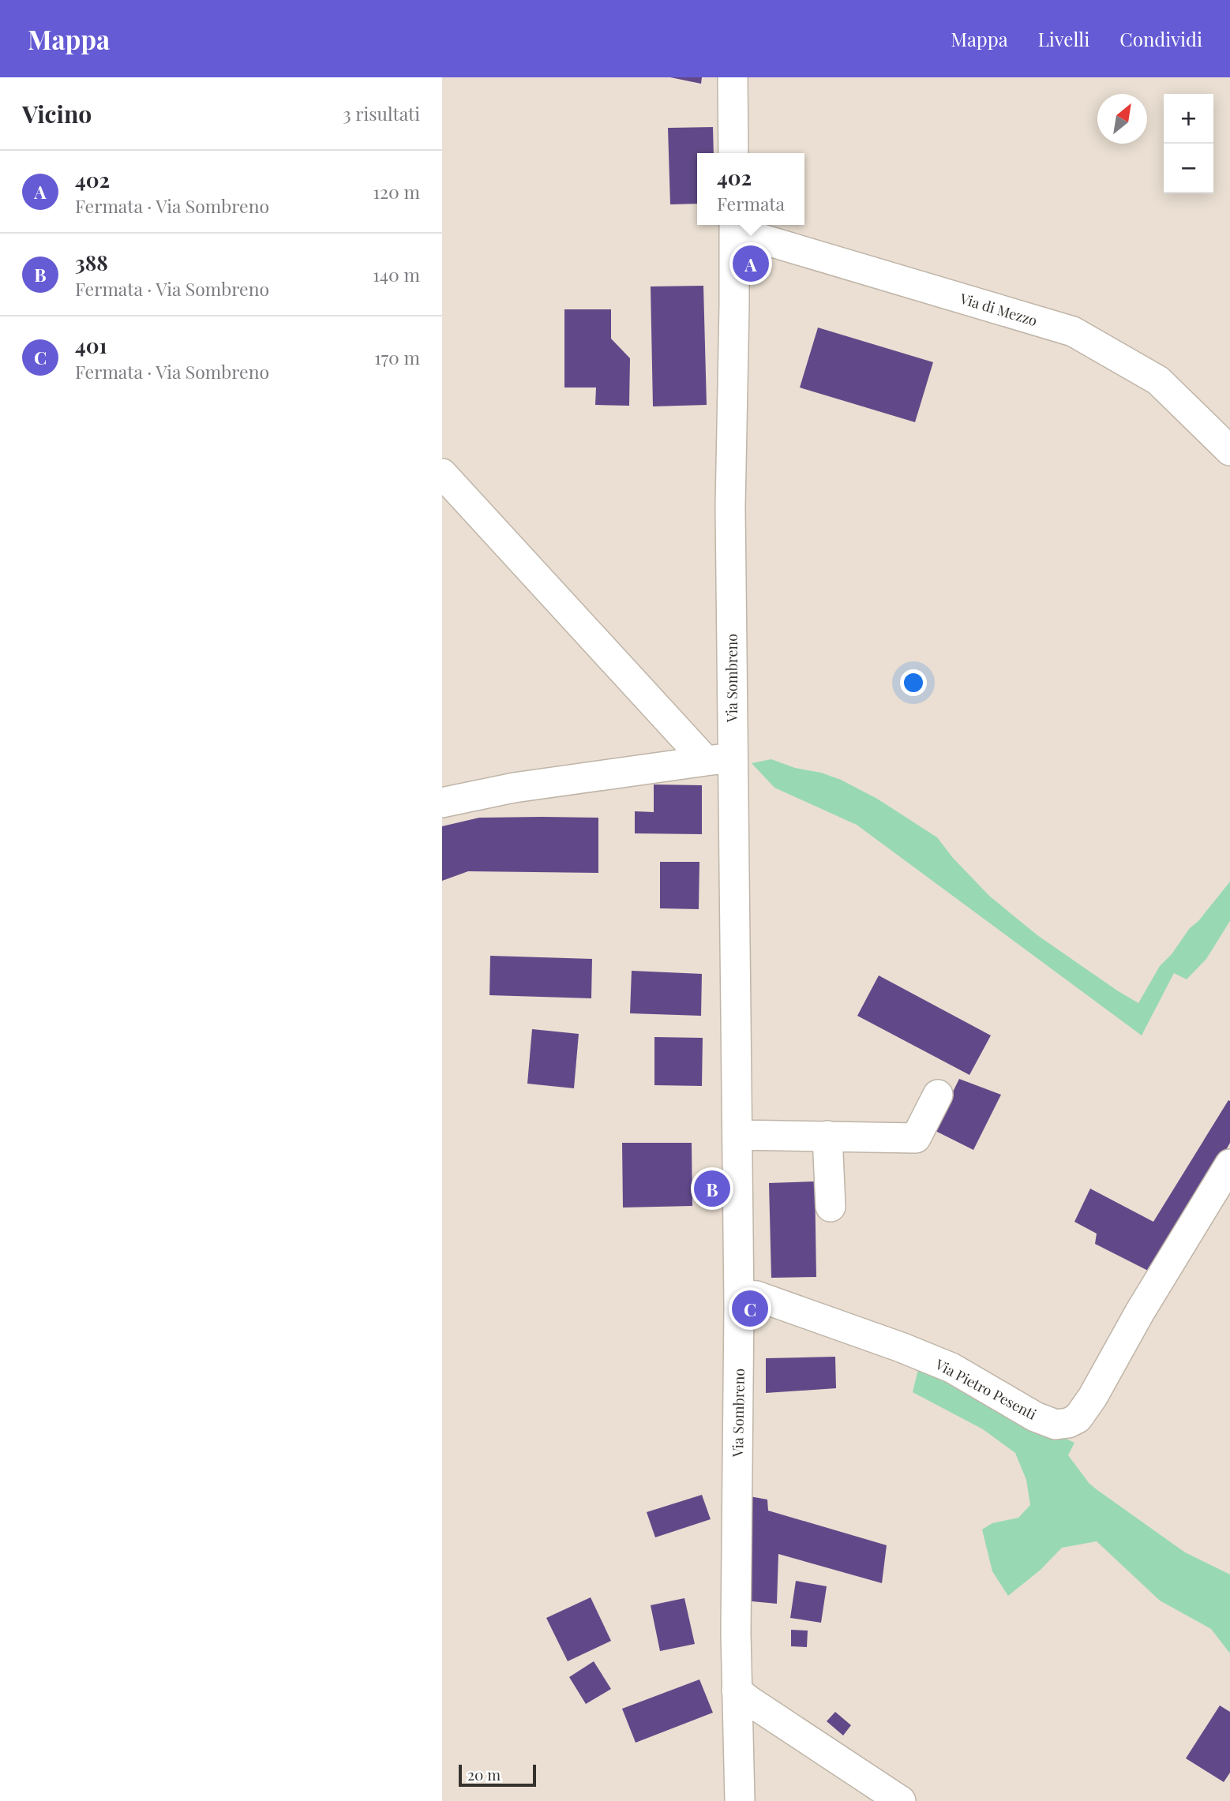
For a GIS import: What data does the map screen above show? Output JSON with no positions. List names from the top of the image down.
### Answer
{
  "streets": {
    "street": ["Via di Mezzo", "Via Sombreno", "Via Pietro Pesenti"]
  },
  "crossings": [
    ["Via di Mezzo", "Via Sombreno"],
    ["Via Sombreno", "Via Pietro Pesenti"]
  ],
  "scale_bar": "20 m",
  "north": "top right",
  "page": {
    "header": "Mappa",
    "nav": ["Mappa", "Livelli", "Condividi"],
    "heading": ["Vicino", "3 risultati"],
    "map_buttons": ["+", "−"],
    "list": [
      {
        "mark": "A",
        "name": "402",
        "note": "Fermata · Via Sombreno",
        "value": "120 m"
      },
      {
        "mark": "B",
        "name": "388",
        "note": "Fermata · Via Sombreno",
        "value": "140 m"
      },
      {
        "mark": "C",
        "name": "401",
        "note": "Fermata · Via Sombreno",
        "value": "170 m"
      }
    ],
    "popup": ["402", "Fermata"],
    "pins": ["A", "B", "C"],
    "scale": "20 m"
  }
}
